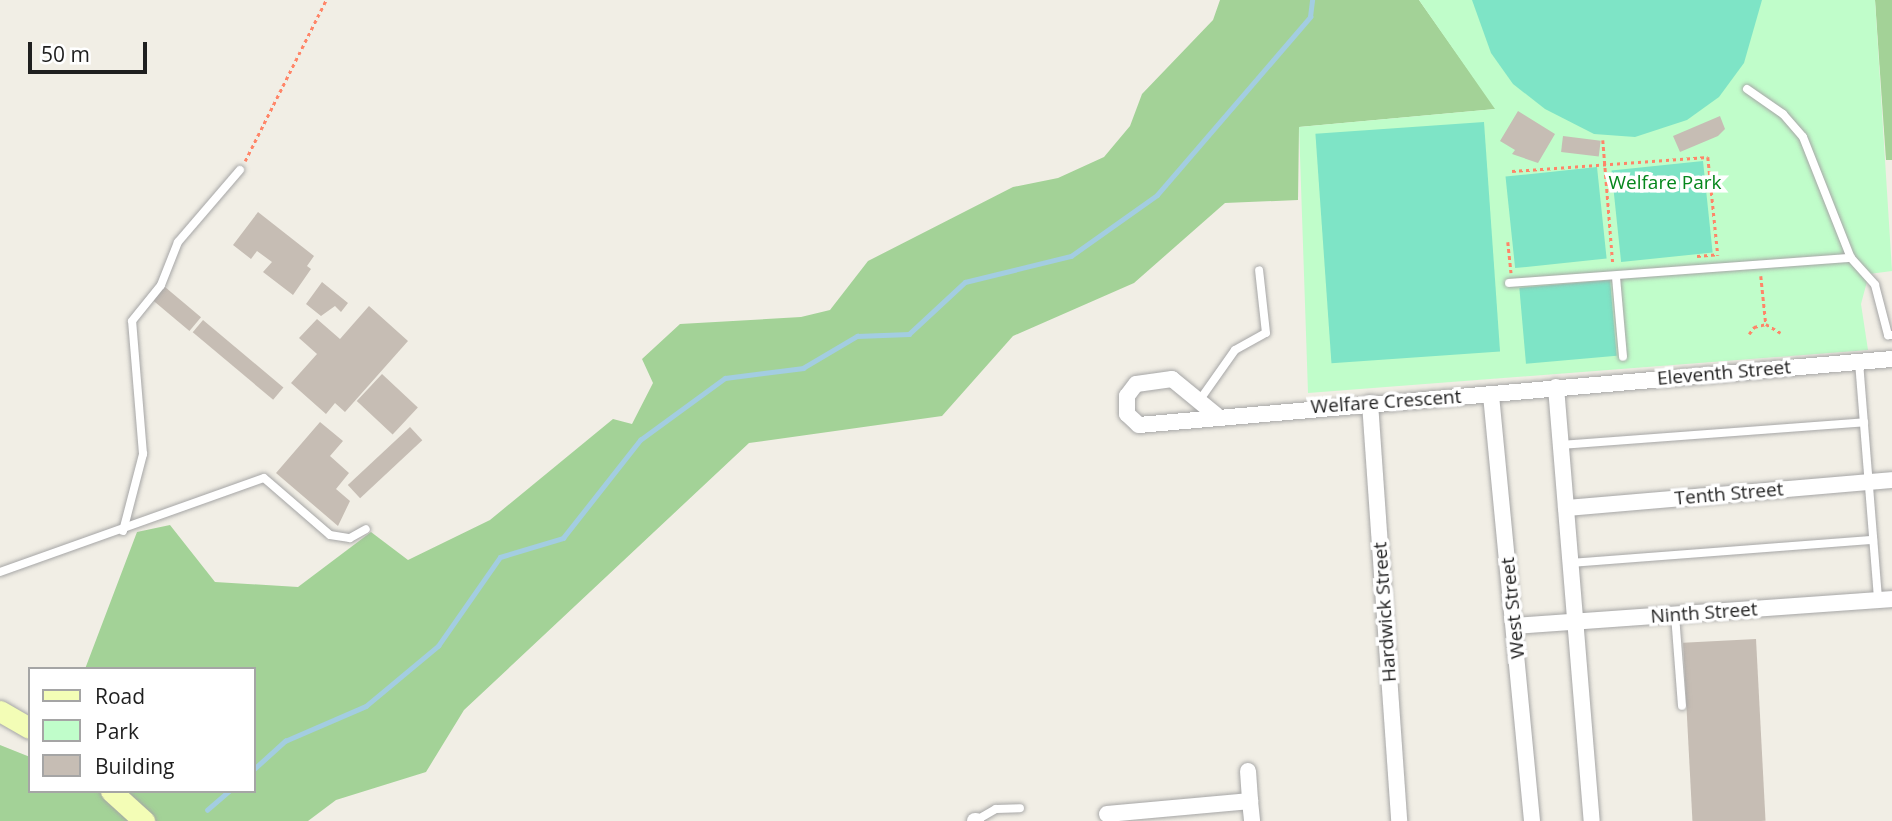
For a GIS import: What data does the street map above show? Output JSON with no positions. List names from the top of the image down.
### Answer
{
  "streets": {
    "street": [
      "Eleventh Street",
      "Welfare Crescent",
      "Tenth Street",
      "West Street",
      "Hardwick Street",
      "Ninth Street"
    ]
  },
  "crossings": [
    ["Eleventh Street", "Welfare Crescent"],
    ["Welfare Crescent", "West Street"],
    ["Welfare Crescent", "Hardwick Street"],
    ["West Street", "Ninth Street"]
  ],
  "parks": ["Welfare Park"],
  "legend": ["Road", "Park", "Building"],
  "scale_bar": "50 m"
}
